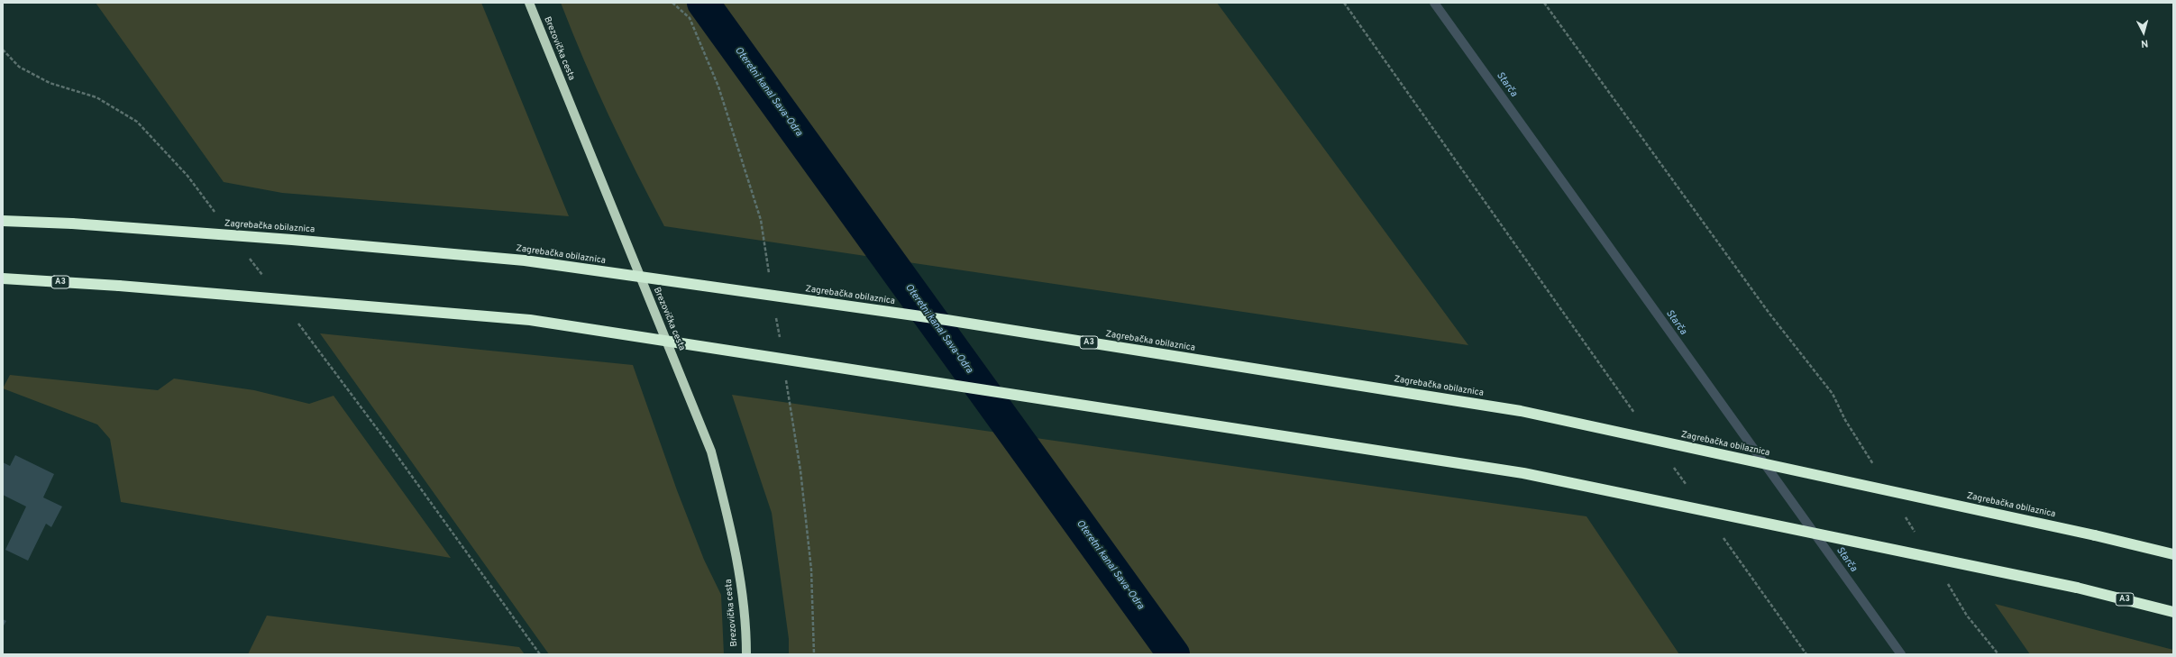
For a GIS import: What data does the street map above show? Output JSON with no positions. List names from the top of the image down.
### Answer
{
  "streets": {
    "highway": ["Zagrebačka obilaznica", "A3"],
    "main road": ["Brezovička cesta"]
  },
  "water": ["Starča", "Oteretni kanal Sava-Odra"],
  "north": "bottom"
}
